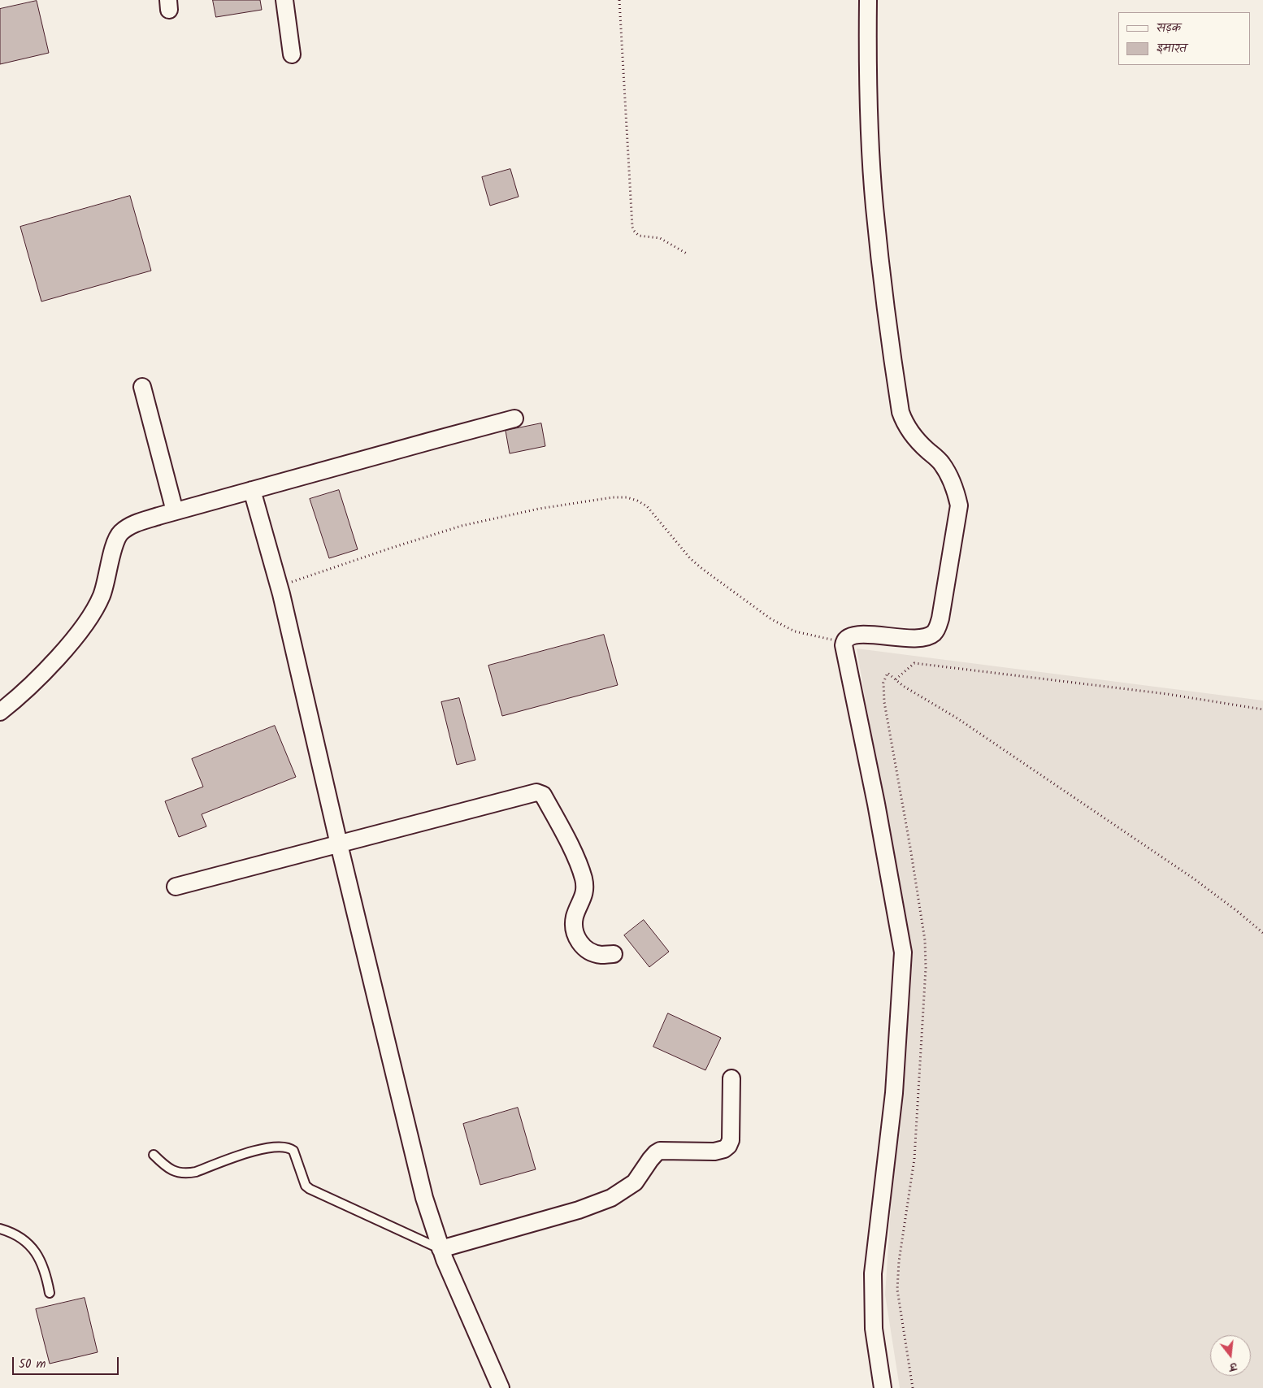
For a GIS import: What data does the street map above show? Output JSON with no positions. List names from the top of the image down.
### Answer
{
  "legend": ["सड़क", "इमारत"],
  "scale_bar": "50 m",
  "north": "bottom"
}
